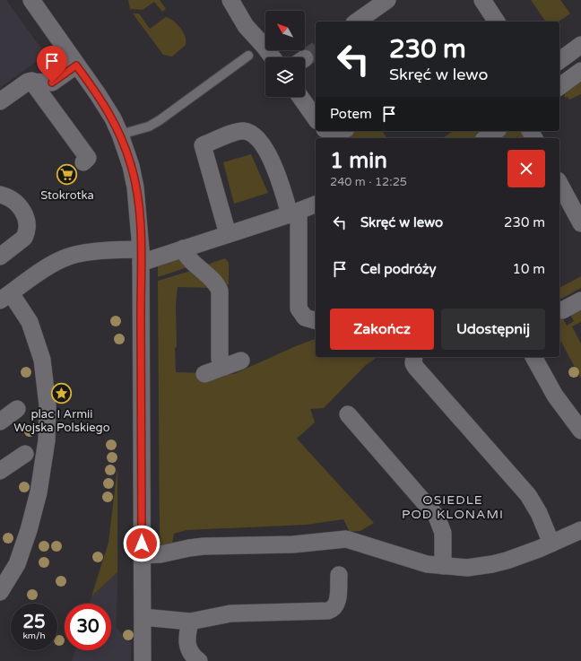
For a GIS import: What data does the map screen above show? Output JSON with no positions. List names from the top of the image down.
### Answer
{
  "districts": ["OSIEDLE POD KLONAMI"],
  "places": {
    "supermarket": ["Stokrotka"],
    "place": ["plac I Armii Wojska Polskiego"]
  },
  "north": "top left",
  "page": {
    "turn": ["230 m", "Skręć w lewo"],
    "then": "Potem",
    "heading": ["1 min", "240 m · 12:25"],
    "list": [
      {
        "name": "Skręć w lewo",
        "value": "230 m"
      },
      {
        "name": "Cel podróży",
        "value": "10 m"
      }
    ],
    "buttons": ["Zakończ", "Udostępnij"],
    "speed": "25 km/h",
    "limit": "30"
  }
}
